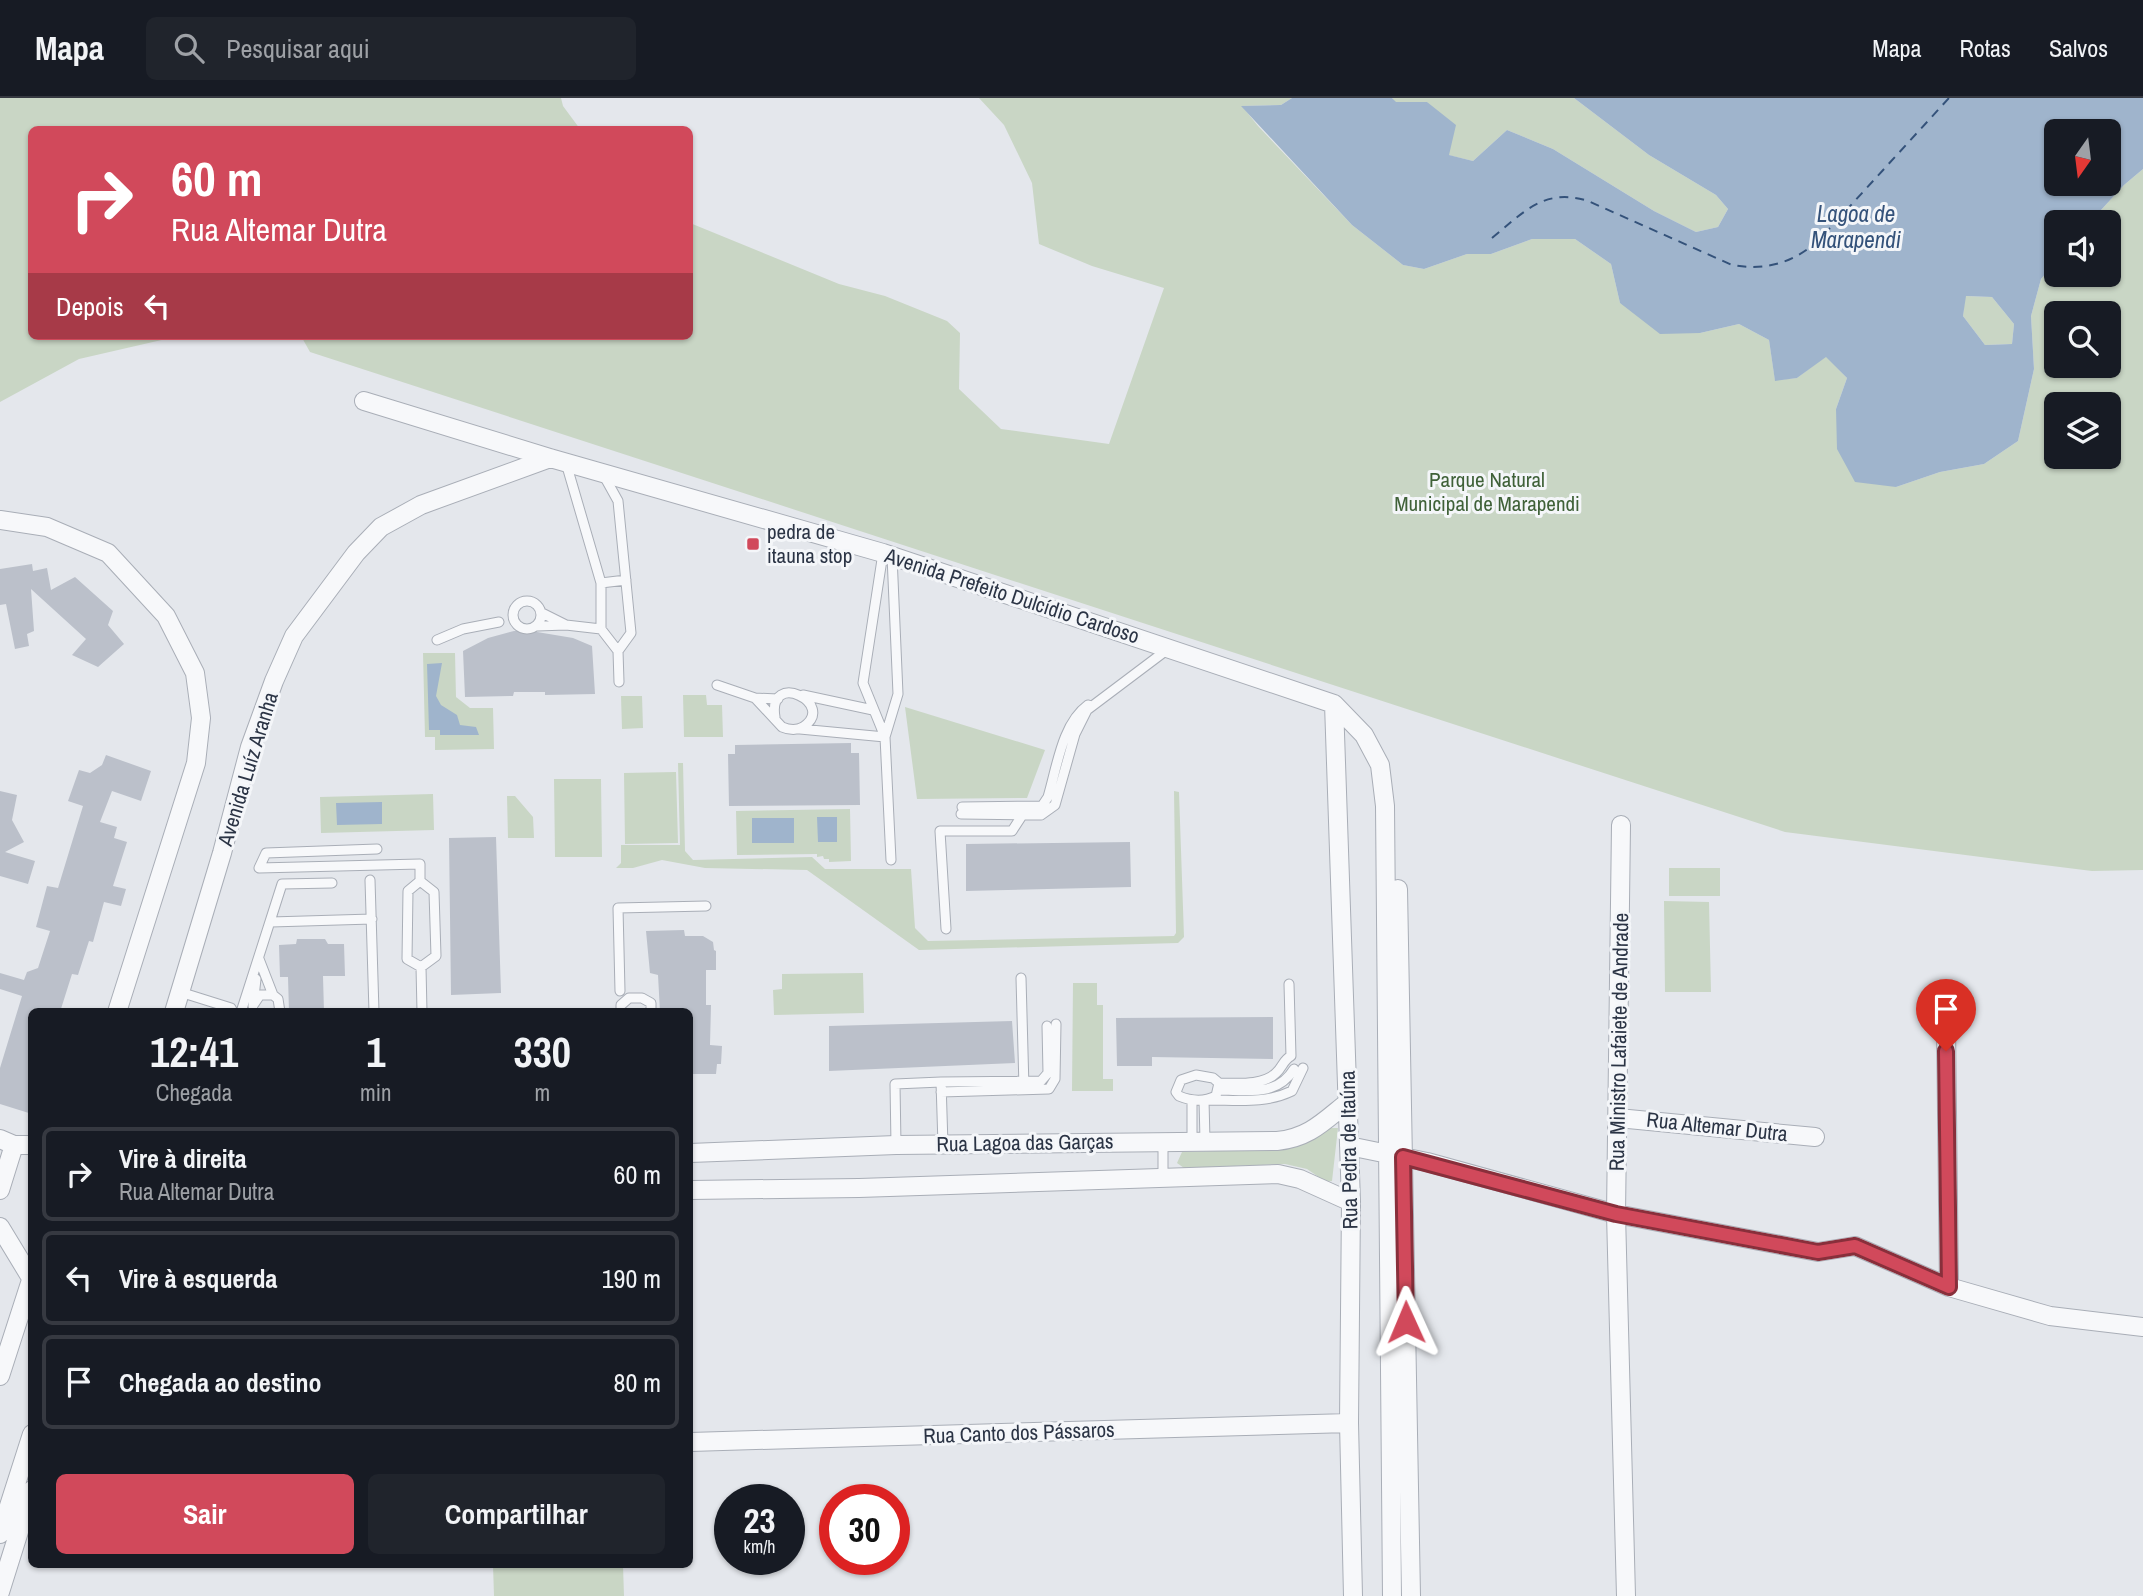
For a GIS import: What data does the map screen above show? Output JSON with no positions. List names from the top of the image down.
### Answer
{
  "streets": {
    "street": [
      "Avenida Prefeito Dulcídio Cardoso",
      "Avenida Luíz Aranha",
      "Rua Ministro Lafaiete de Andrade",
      "Rua Altemar Dutra",
      "Rua Lagoa das Garças",
      "Rua Pedra de Itaúna",
      "Rua Canto dos Pássaros"
    ]
  },
  "crossings": [
    ["Avenida Prefeito Dulcídio Cardoso", "Avenida Luíz Aranha"],
    ["Avenida Prefeito Dulcídio Cardoso", "Rua Pedra de Itaúna"],
    ["Rua Ministro Lafaiete de Andrade", "Rua Altemar Dutra"],
    ["Rua Lagoa das Garças", "Rua Pedra de Itaúna"],
    ["Rua Pedra de Itaúna", "Rua Canto dos Pássaros"]
  ],
  "water": ["Lagoa de Marapendi"],
  "parks": ["Parque Natural Municipal de Marapendi"],
  "places": {
    "transit": ["pedra de itauna stop"]
  },
  "north": "bottom",
  "page": {
    "header": "Mapa",
    "search": "Pesquisar aqui",
    "nav": ["Mapa", "Rotas", "Salvos"],
    "turn": ["60 m", "Rua Altemar Dutra"],
    "then": "Depois",
    "eta": [
      "12:41",
      "Chegada",
      "1",
      "min",
      "330",
      "m"
    ],
    "list": [
      {
        "name": "Vire à direita",
        "note": "Rua Altemar Dutra",
        "value": "60 m"
      },
      {
        "name": "Vire à esquerda",
        "value": "190 m"
      },
      {
        "name": "Chegada ao destino",
        "value": "80 m"
      }
    ],
    "buttons": ["Sair", "Compartilhar"],
    "speed": "23 km/h",
    "limit": "30"
  }
}
